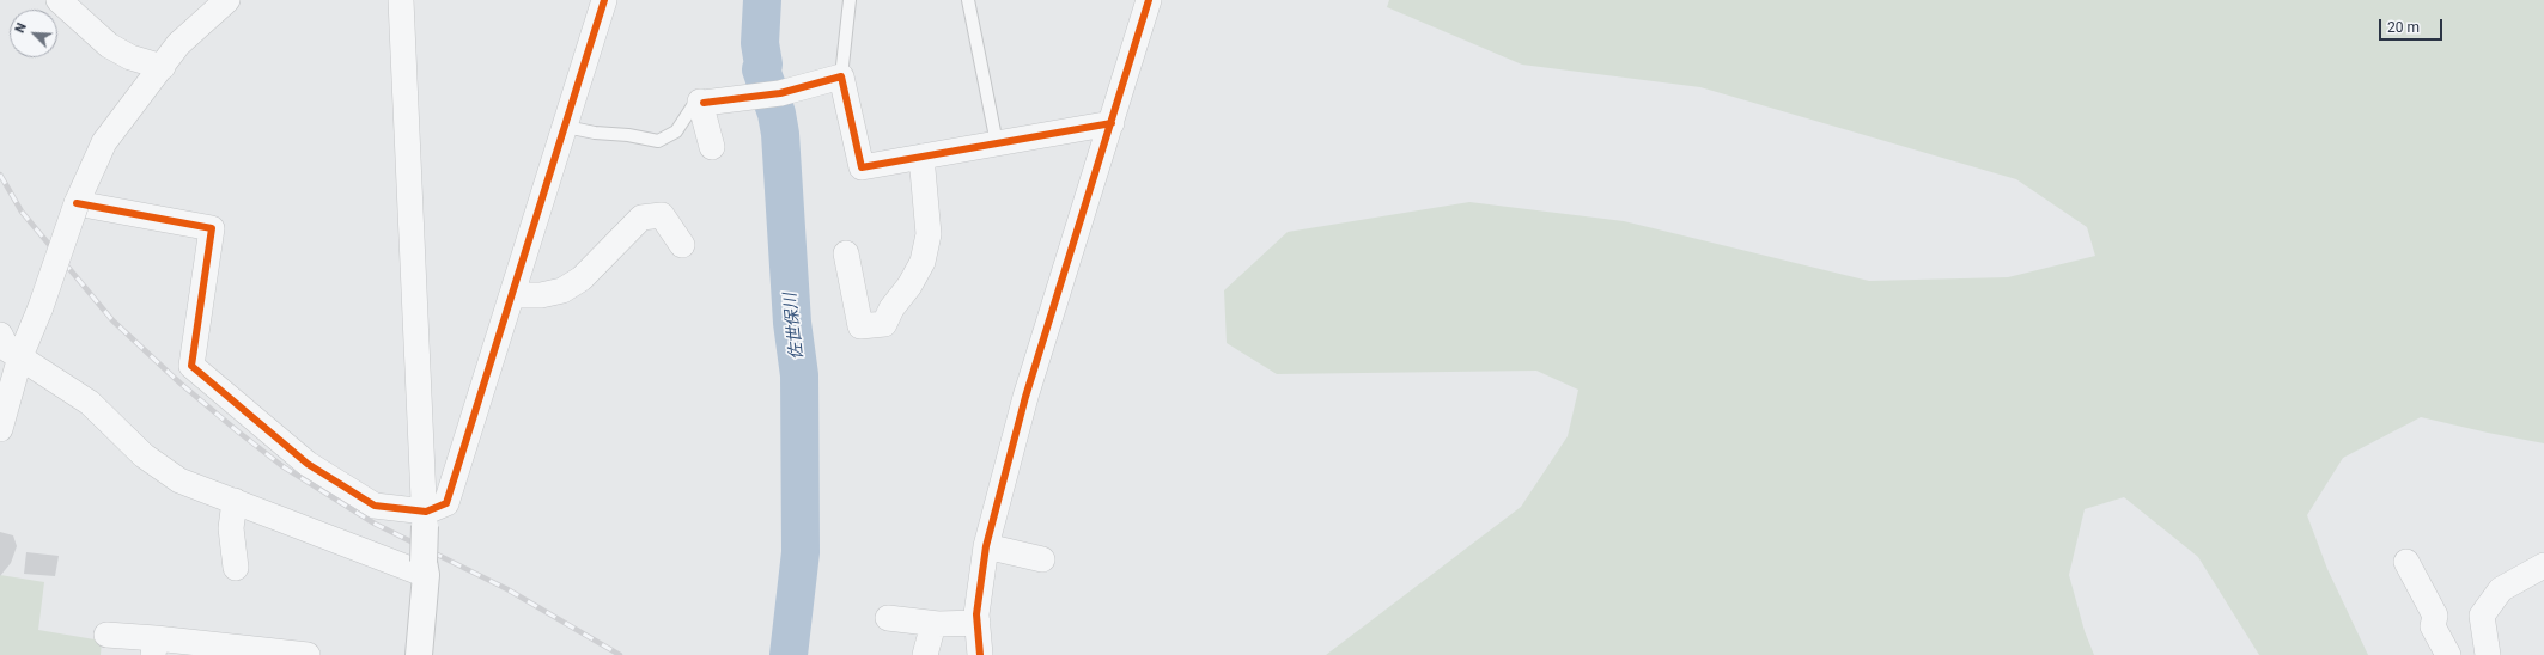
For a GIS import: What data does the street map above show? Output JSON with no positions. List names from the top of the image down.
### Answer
{
  "water": ["佐世保川"],
  "scale_bar": "20 m",
  "north": "top left"
}
